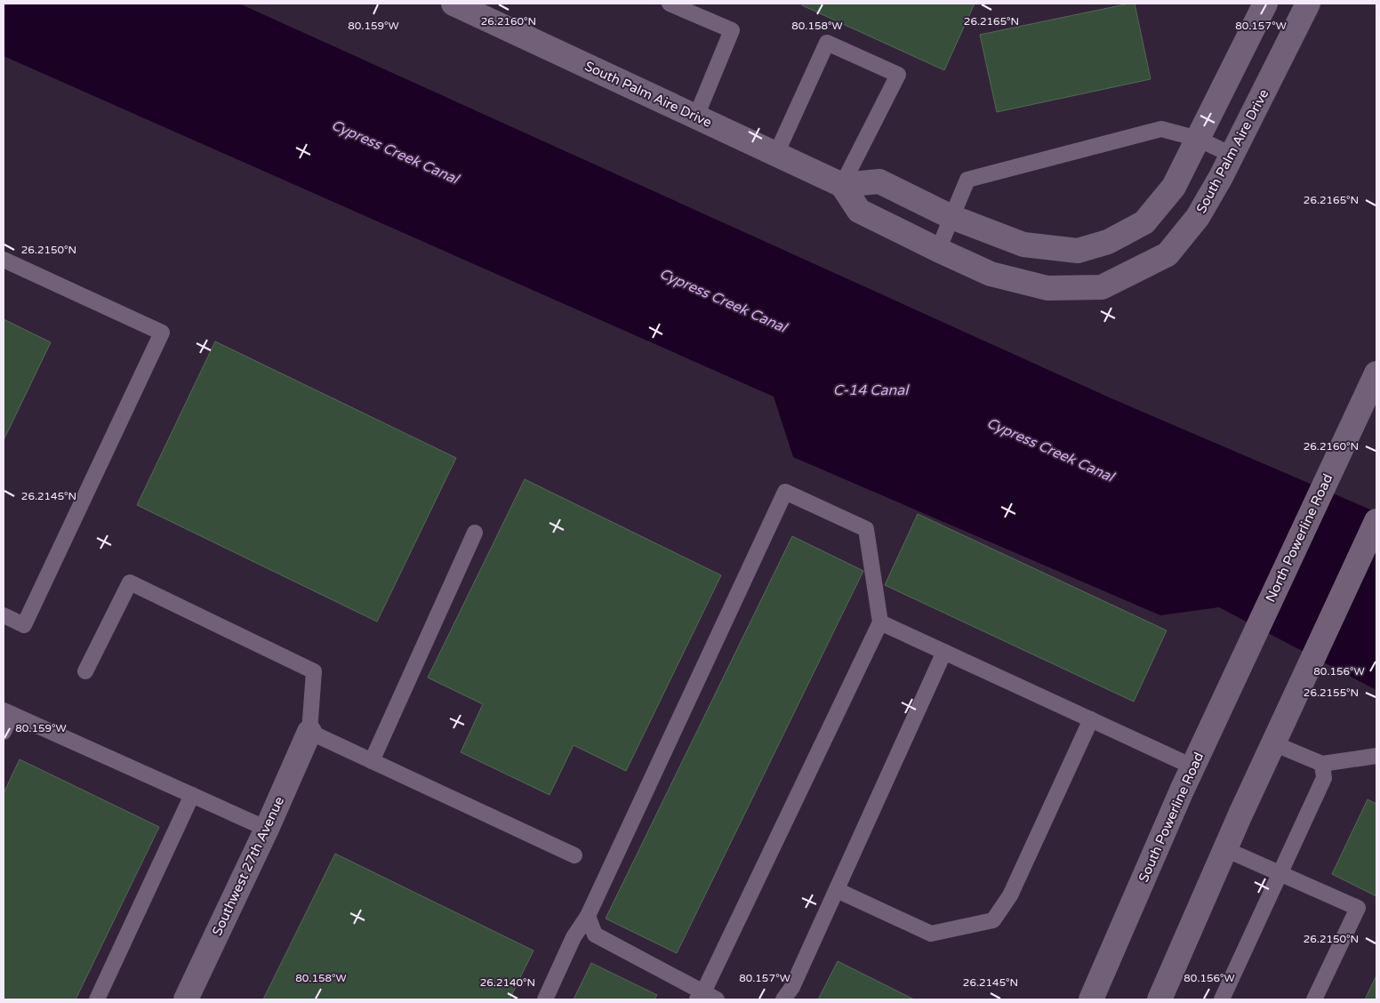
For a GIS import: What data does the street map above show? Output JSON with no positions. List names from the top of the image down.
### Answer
{
  "streets": {
    "street": [
      "South Palm Aire Drive",
      "North Powerline Road",
      "South Powerline Road",
      "Southwest 27th Avenue"
    ]
  },
  "crossings": [
    ["North Powerline Road", "South Powerline Road"]
  ],
  "water": ["Cypress Creek Canal", "C-14 Canal"],
  "coordinates": [
    "26.2160°N",
    "26.2165°N",
    "80.159°W",
    "80.158°W",
    "80.157°W",
    "26.2150°N",
    "26.2145°N",
    "80.156°W",
    "26.2155°N",
    "26.2140°N"
  ]
}
